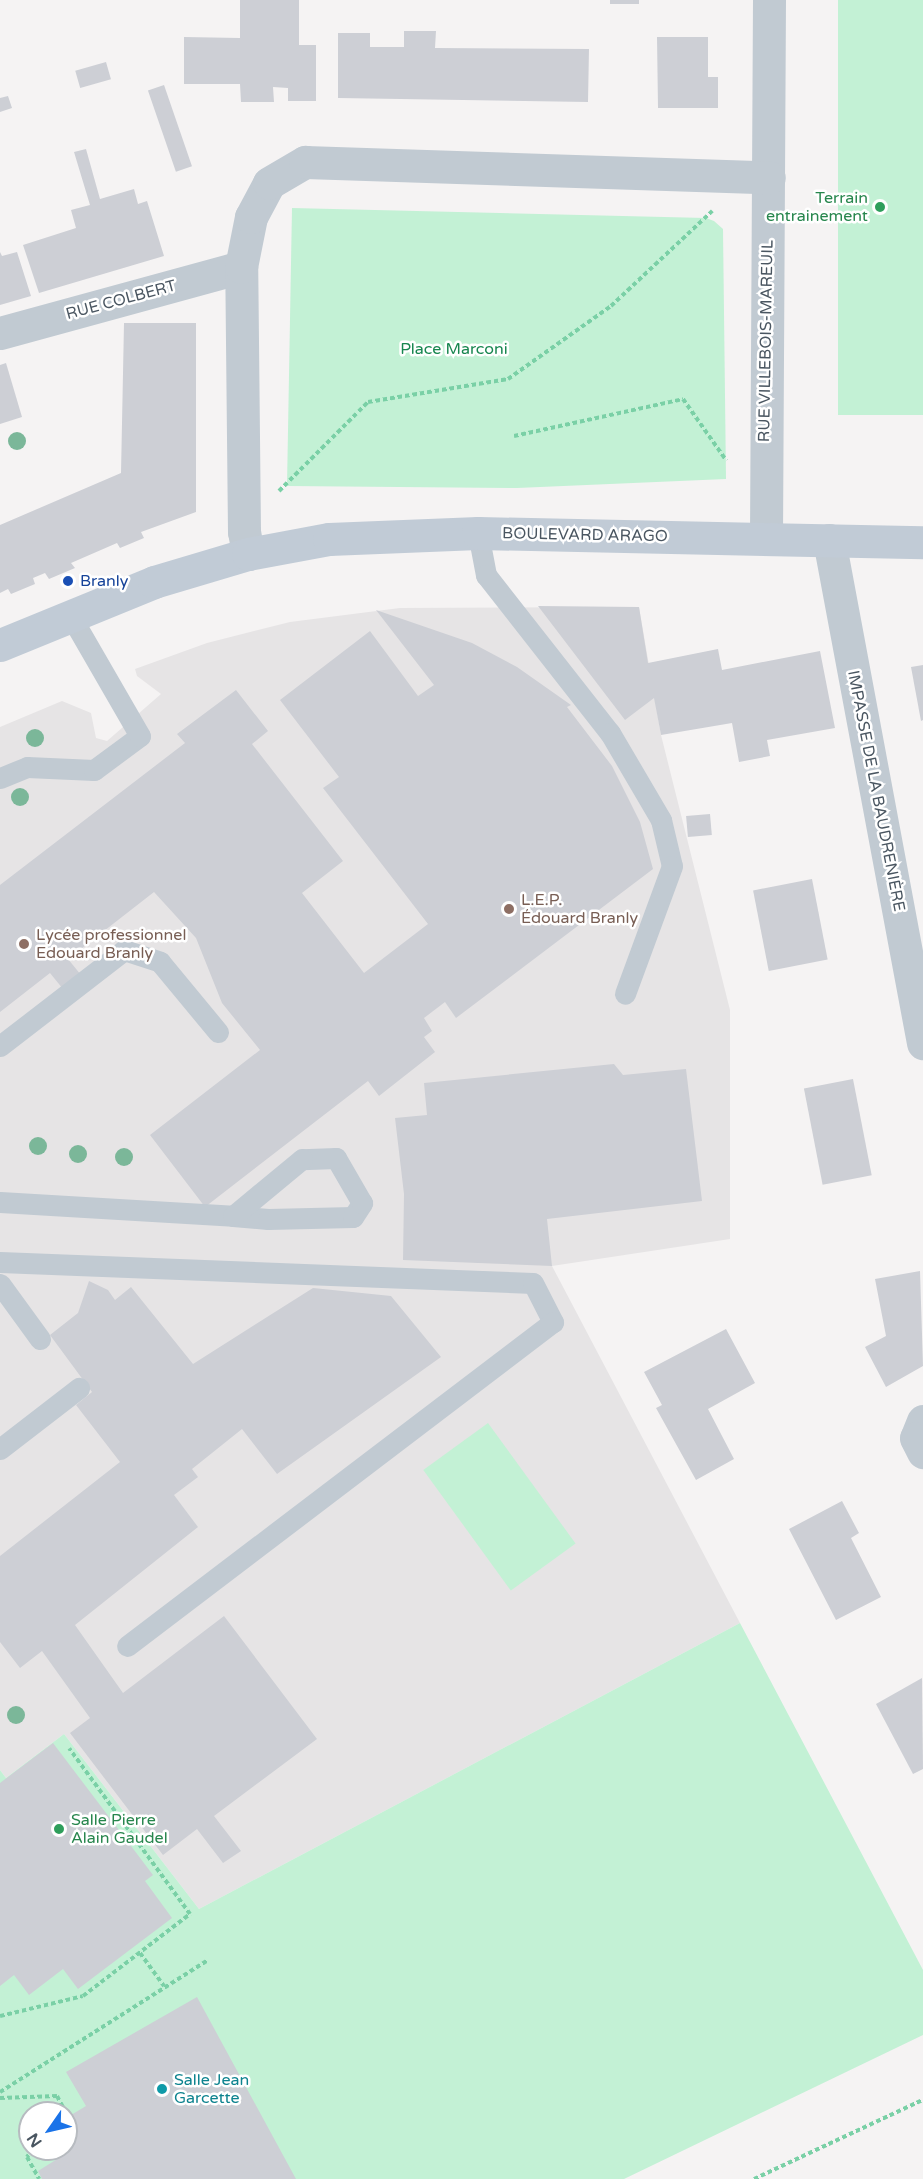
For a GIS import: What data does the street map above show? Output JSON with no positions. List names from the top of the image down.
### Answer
{
  "streets": {
    "main road": ["BOULEVARD ARAGO"],
    "street": ["RUE COLBERT", "RUE VILLEBOIS-MAREUIL", "IMPASSE DE LA BAUDRENIÈRE"]
  },
  "crossings": [
    ["RUE VILLEBOIS-MAREUIL", "BOULEVARD ARAGO"],
    ["BOULEVARD ARAGO", "IMPASSE DE LA BAUDRENIÈRE"]
  ],
  "parks": ["Place Marconi"],
  "places": [
    "Terrain entrainement",
    "Branly",
    "L.E.P. Édouard Branly",
    "Lycée professionnel Edouard Branly",
    "Salle Pierre Alain Gaudel",
    "Salle Jean Garcette"
  ],
  "north": "bottom left"
}
